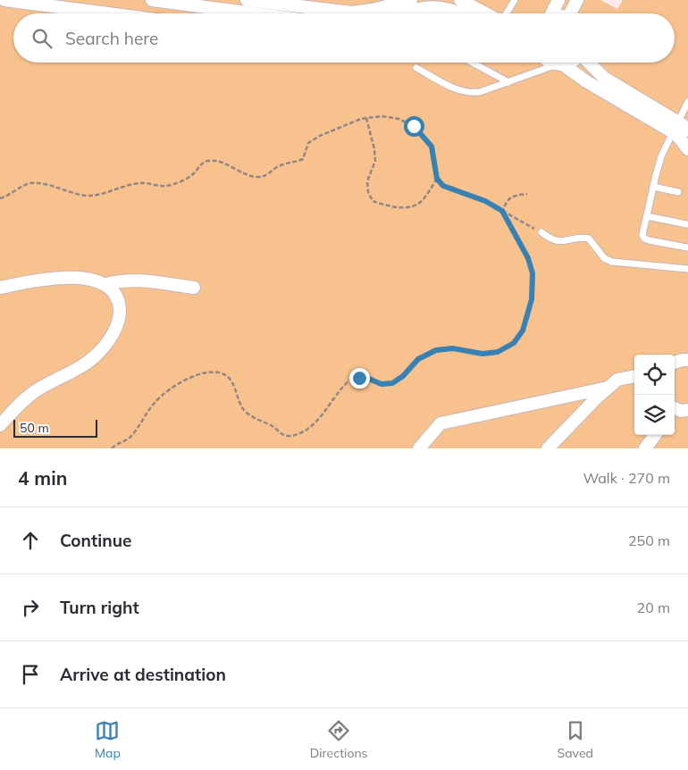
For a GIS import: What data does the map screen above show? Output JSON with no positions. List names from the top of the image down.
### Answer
{
  "scale_bar": "50 m",
  "page": {
    "search": "Search here",
    "scale": "50 m",
    "heading": ["4 min", "Walk · 270 m"],
    "list": [
      ["Continue", "250 m"],
      ["Turn right", "20 m"],
      "Arrive at destination"
    ],
    "nav": ["Map", "Directions", "Saved"]
  }
}
